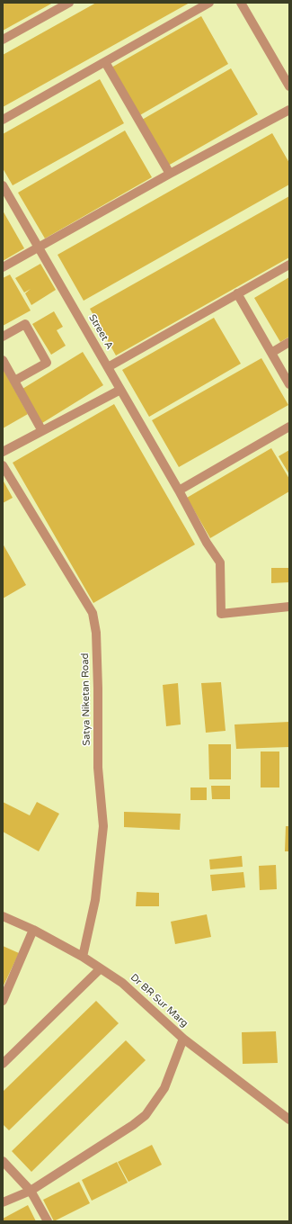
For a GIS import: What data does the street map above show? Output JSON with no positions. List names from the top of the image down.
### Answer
{
  "streets": {
    "street": ["Street A", "Satya Niketan Road", "Dr BR Sur Marg"]
  },
  "crossings": [
    ["Satya Niketan Road", "Dr BR Sur Marg"]
  ]
}
